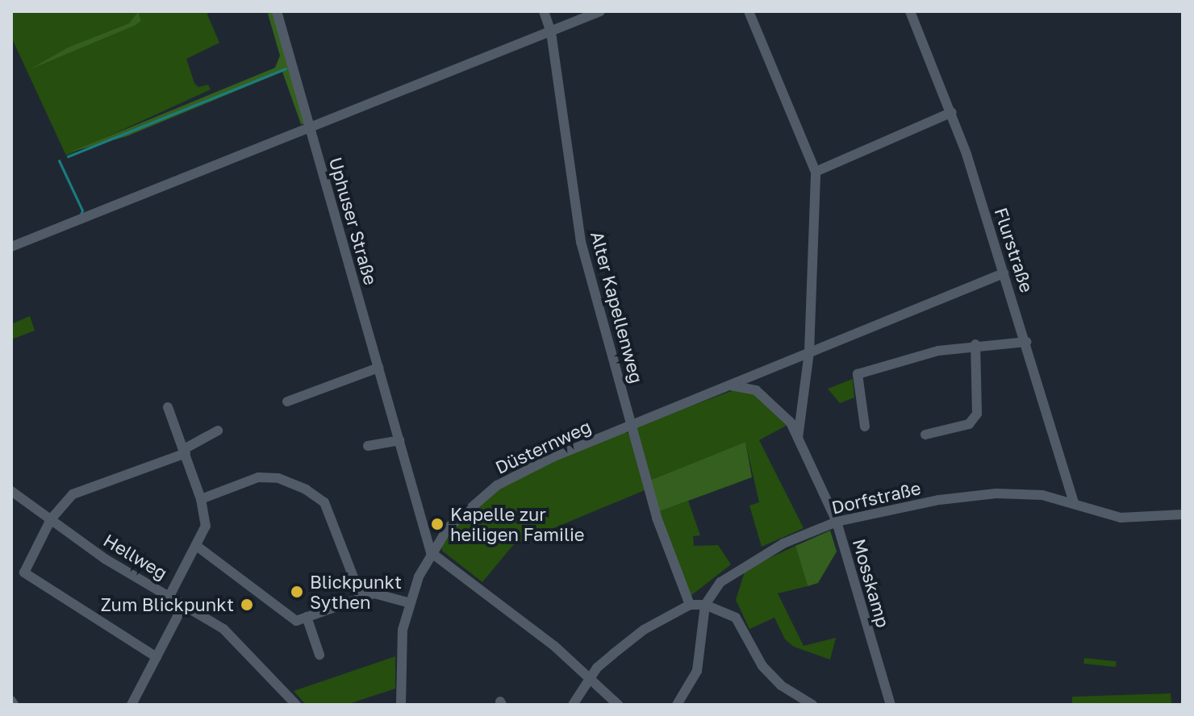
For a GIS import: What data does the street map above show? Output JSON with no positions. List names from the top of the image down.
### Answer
{
  "streets": {
    "street": [
      "Uphuser Straße",
      "Flurstraße",
      "Alter Kapellenweg",
      "Düsternweg",
      "Dorfstraße",
      "Hellweg",
      "Mosskamp"
    ]
  },
  "crossings": [
    ["Uphuser Straße", "Düsternweg"],
    ["Flurstraße", "Düsternweg"],
    ["Flurstraße", "Dorfstraße"],
    ["Alter Kapellenweg", "Düsternweg"],
    ["Düsternweg", "Mosskamp"],
    ["Dorfstraße", "Mosskamp"]
  ],
  "places": ["Kapelle zur heiligen Familie", "Blickpunkt Sythen", "Zum Blickpunkt"]
}
